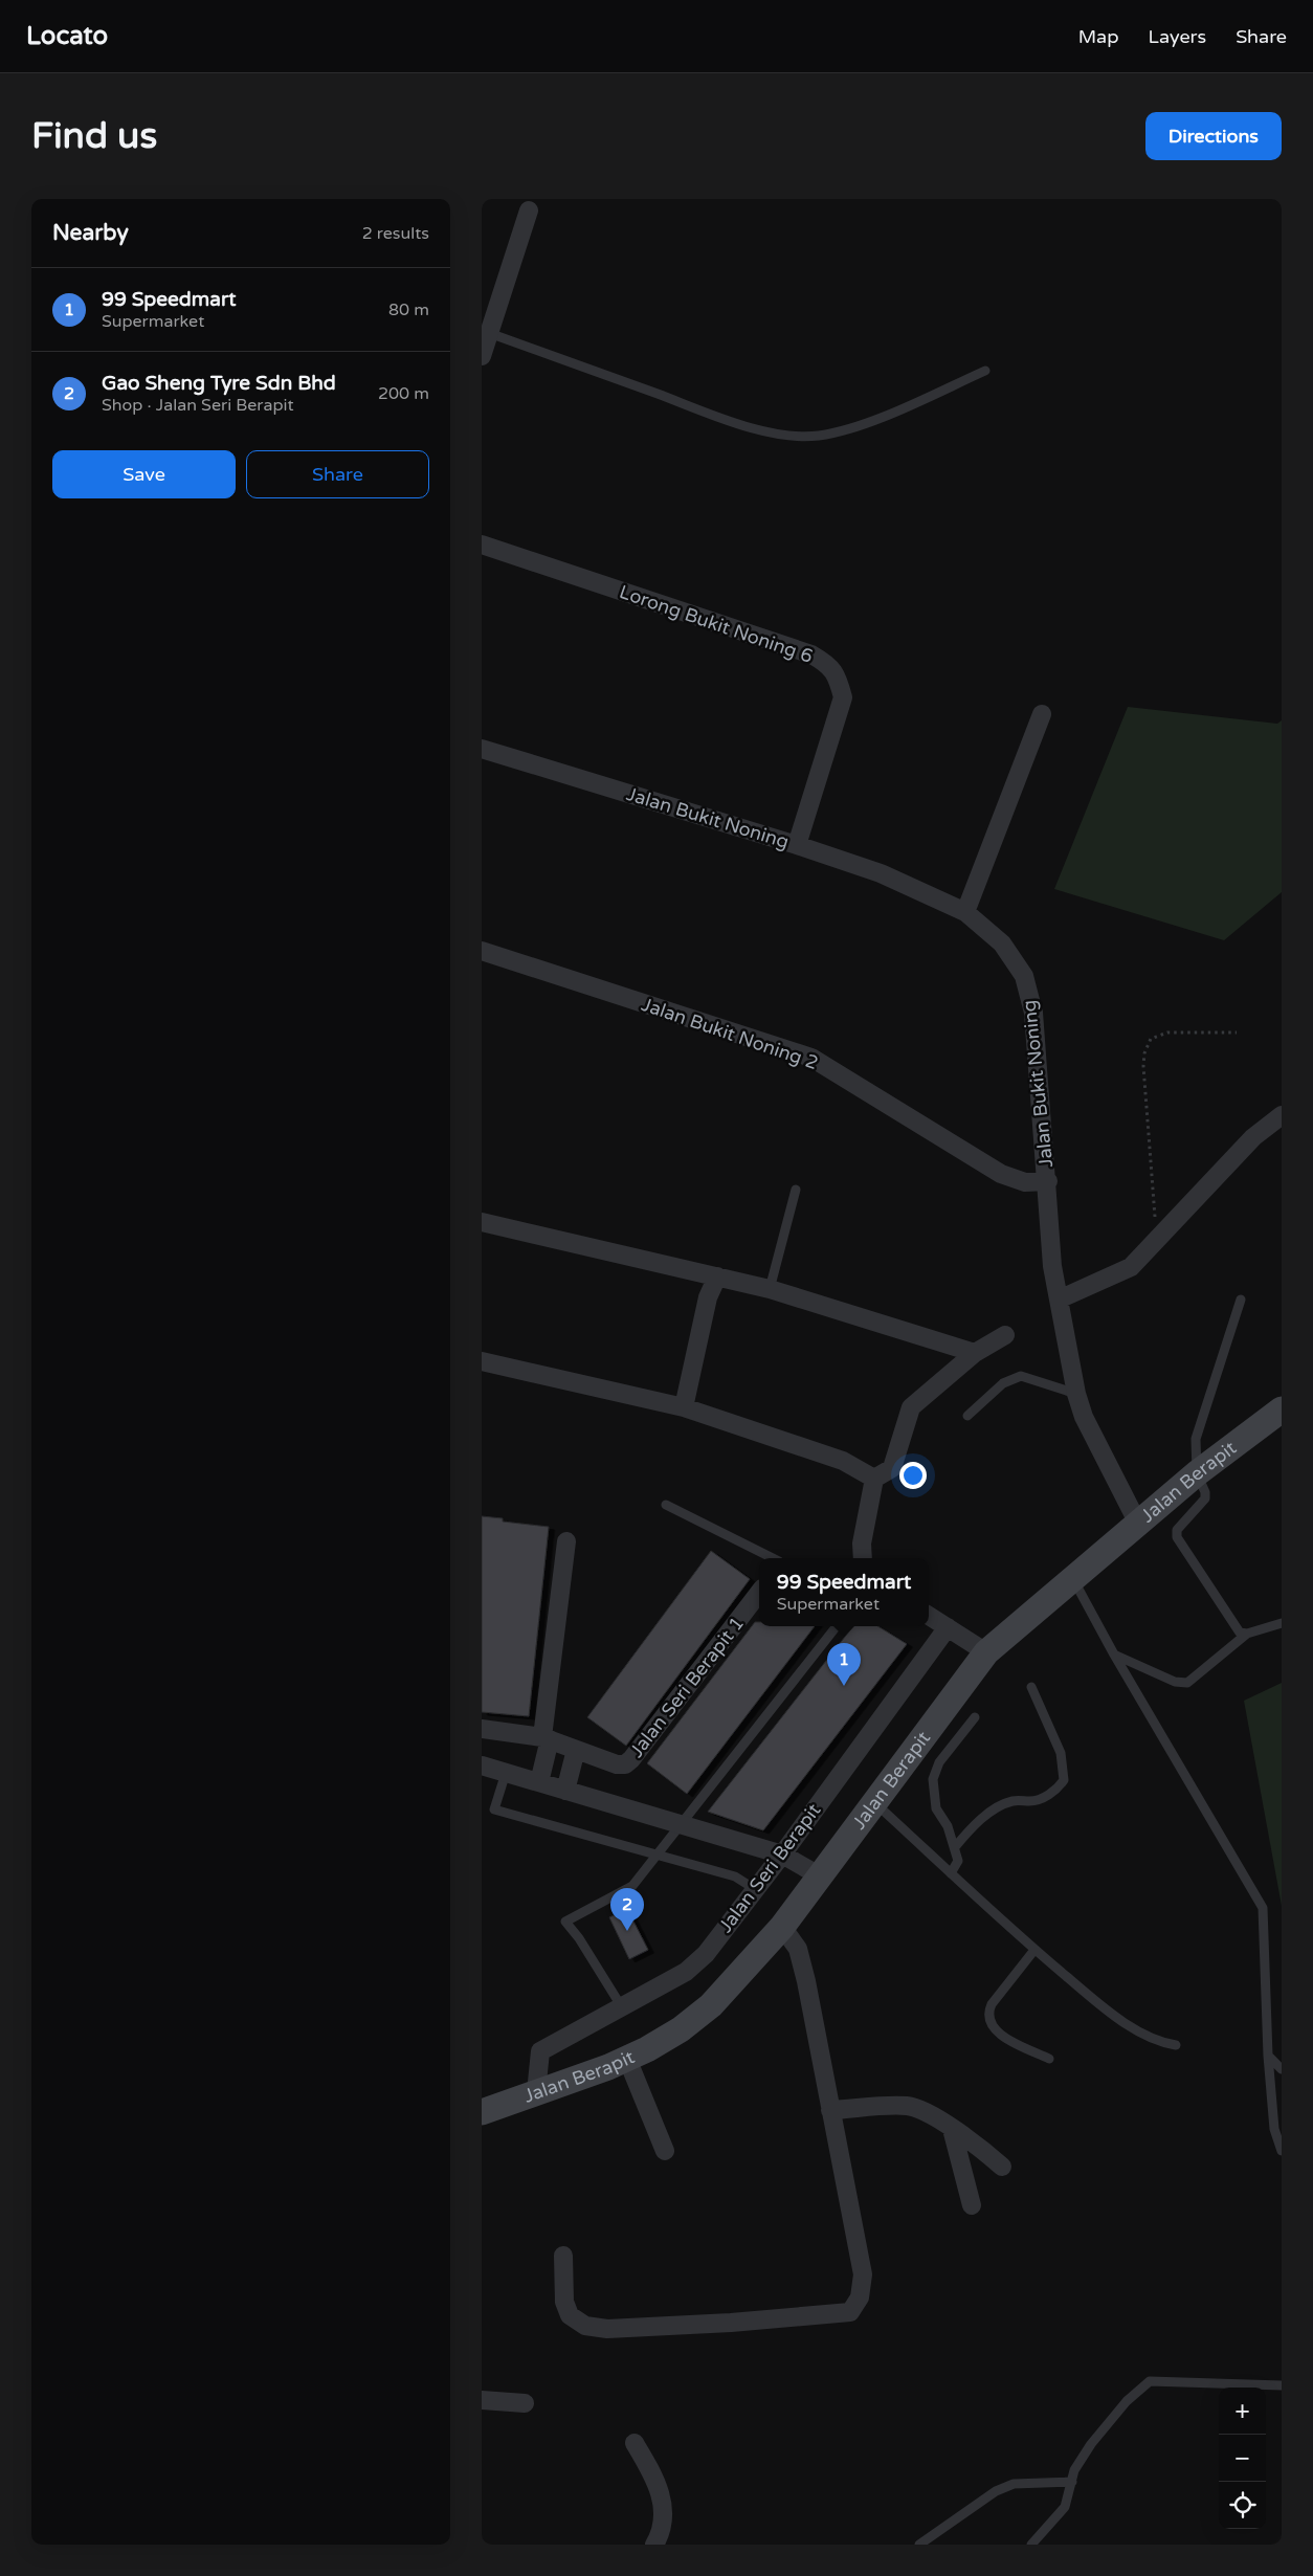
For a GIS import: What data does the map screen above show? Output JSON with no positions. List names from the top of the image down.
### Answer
{
  "streets": {
    "main road": ["Jalan Berapit"],
    "street": [
      "Lorong Bukit Noning 6",
      "Jalan Bukit Noning",
      "Jalan Bukit Noning 2",
      "Jalan Seri Berapit 1",
      "Jalan Seri Berapit"
    ]
  },
  "crossings": [
    ["Lorong Bukit Noning 6", "Jalan Bukit Noning"],
    ["Jalan Bukit Noning", "Jalan Bukit Noning 2"],
    ["Jalan Bukit Noning", "Jalan Berapit"],
    ["Jalan Berapit", "Jalan Seri Berapit"]
  ],
  "page": {
    "header": "Locato",
    "nav": ["Map", "Layers", "Share"],
    "buttons": [
      "Directions",
      ["Save", "Share"]
    ],
    "title": "Find us",
    "heading": ["Nearby", "2 results"],
    "list": [
      {
        "mark": "1",
        "name": "99 Speedmart",
        "note": "Supermarket",
        "value": "80 m"
      },
      {
        "mark": "2",
        "name": "Gao Sheng Tyre Sdn Bhd",
        "note": "Shop · Jalan Seri Berapit",
        "value": "200 m"
      }
    ],
    "popup": ["99 Speedmart", "Supermarket"],
    "pins": ["1", "2"],
    "map_buttons": ["+", "−"]
  }
}
